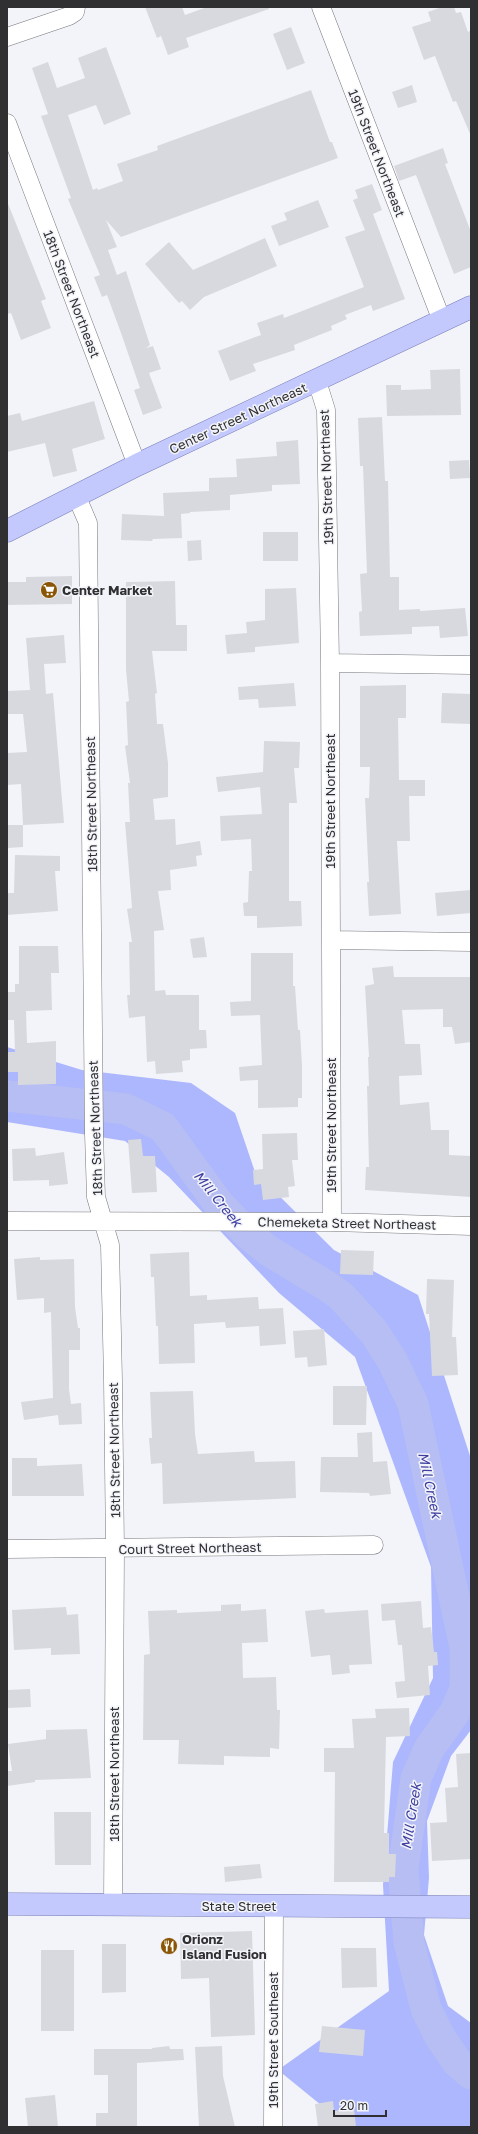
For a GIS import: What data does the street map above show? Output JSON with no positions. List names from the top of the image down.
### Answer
{
  "streets": {
    "main road": ["Center Street Northeast", "State Street"],
    "street": [
      "19th Street Northeast",
      "18th Street Northeast",
      "Chemeketa Street Northeast",
      "Court Street Northeast",
      "19th Street Southeast"
    ]
  },
  "crossings": [
    ["19th Street Northeast", "Center Street Northeast"],
    ["19th Street Northeast", "Chemeketa Street Northeast"],
    ["18th Street Northeast", "Center Street Northeast"],
    ["18th Street Northeast", "Chemeketa Street Northeast"],
    ["18th Street Northeast", "Court Street Northeast"],
    ["18th Street Northeast", "State Street"],
    ["State Street", "19th Street Southeast"]
  ],
  "water": ["Mill Creek"],
  "places": {
    "supermarket": ["Center Market"],
    "restaurant": ["Orionz Island Fusion"]
  },
  "scale_bar": "20 m"
}
